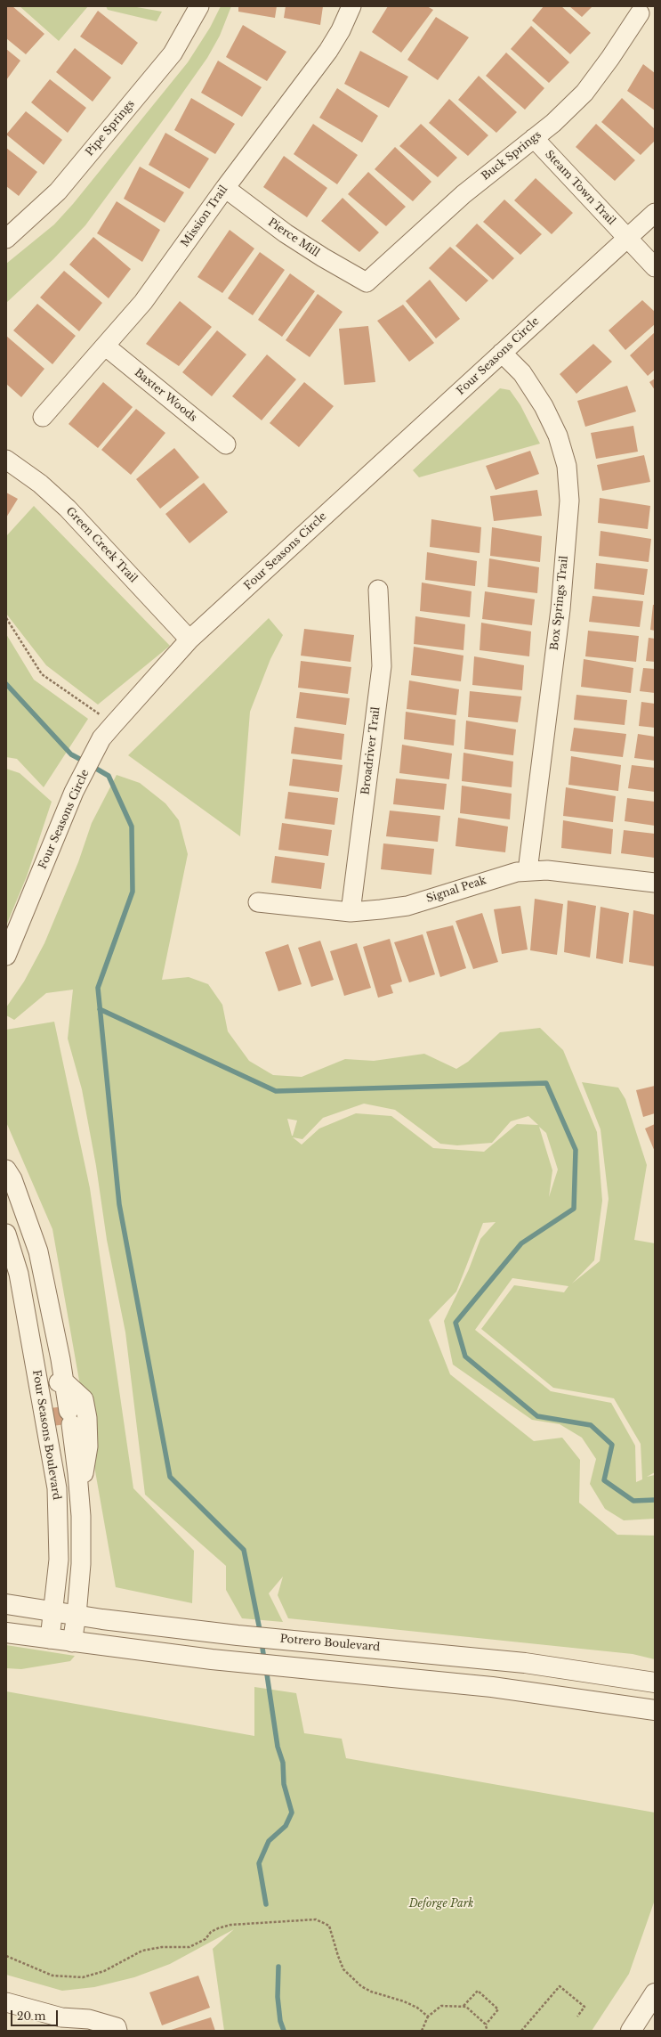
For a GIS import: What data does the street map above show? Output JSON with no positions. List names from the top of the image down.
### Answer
{
  "streets": {
    "street": [
      "Pipe Springs",
      "Buck Springs",
      "Steam Town Trail",
      "Mission Trail",
      "Pierce Mill",
      "Four Seasons Circle",
      "Baxter Woods",
      "Green Creek Trail",
      "Box Springs Trail",
      "Broadriver Trail",
      "Signal Peak",
      "Four Seasons Boulevard",
      "Potrero Boulevard"
    ]
  },
  "crossings": [
    ["Buck Springs", "Steam Town Trail"],
    ["Buck Springs", "Pierce Mill"],
    ["Steam Town Trail", "Four Seasons Circle"],
    ["Mission Trail", "Pierce Mill"],
    ["Mission Trail", "Baxter Woods"],
    ["Four Seasons Circle", "Green Creek Trail"],
    ["Four Seasons Circle", "Box Springs Trail"],
    ["Box Springs Trail", "Signal Peak"],
    ["Broadriver Trail", "Signal Peak"],
    ["Four Seasons Boulevard", "Potrero Boulevard"]
  ],
  "parks": ["Deforge Park"],
  "scale_bar": "20 m"
}
